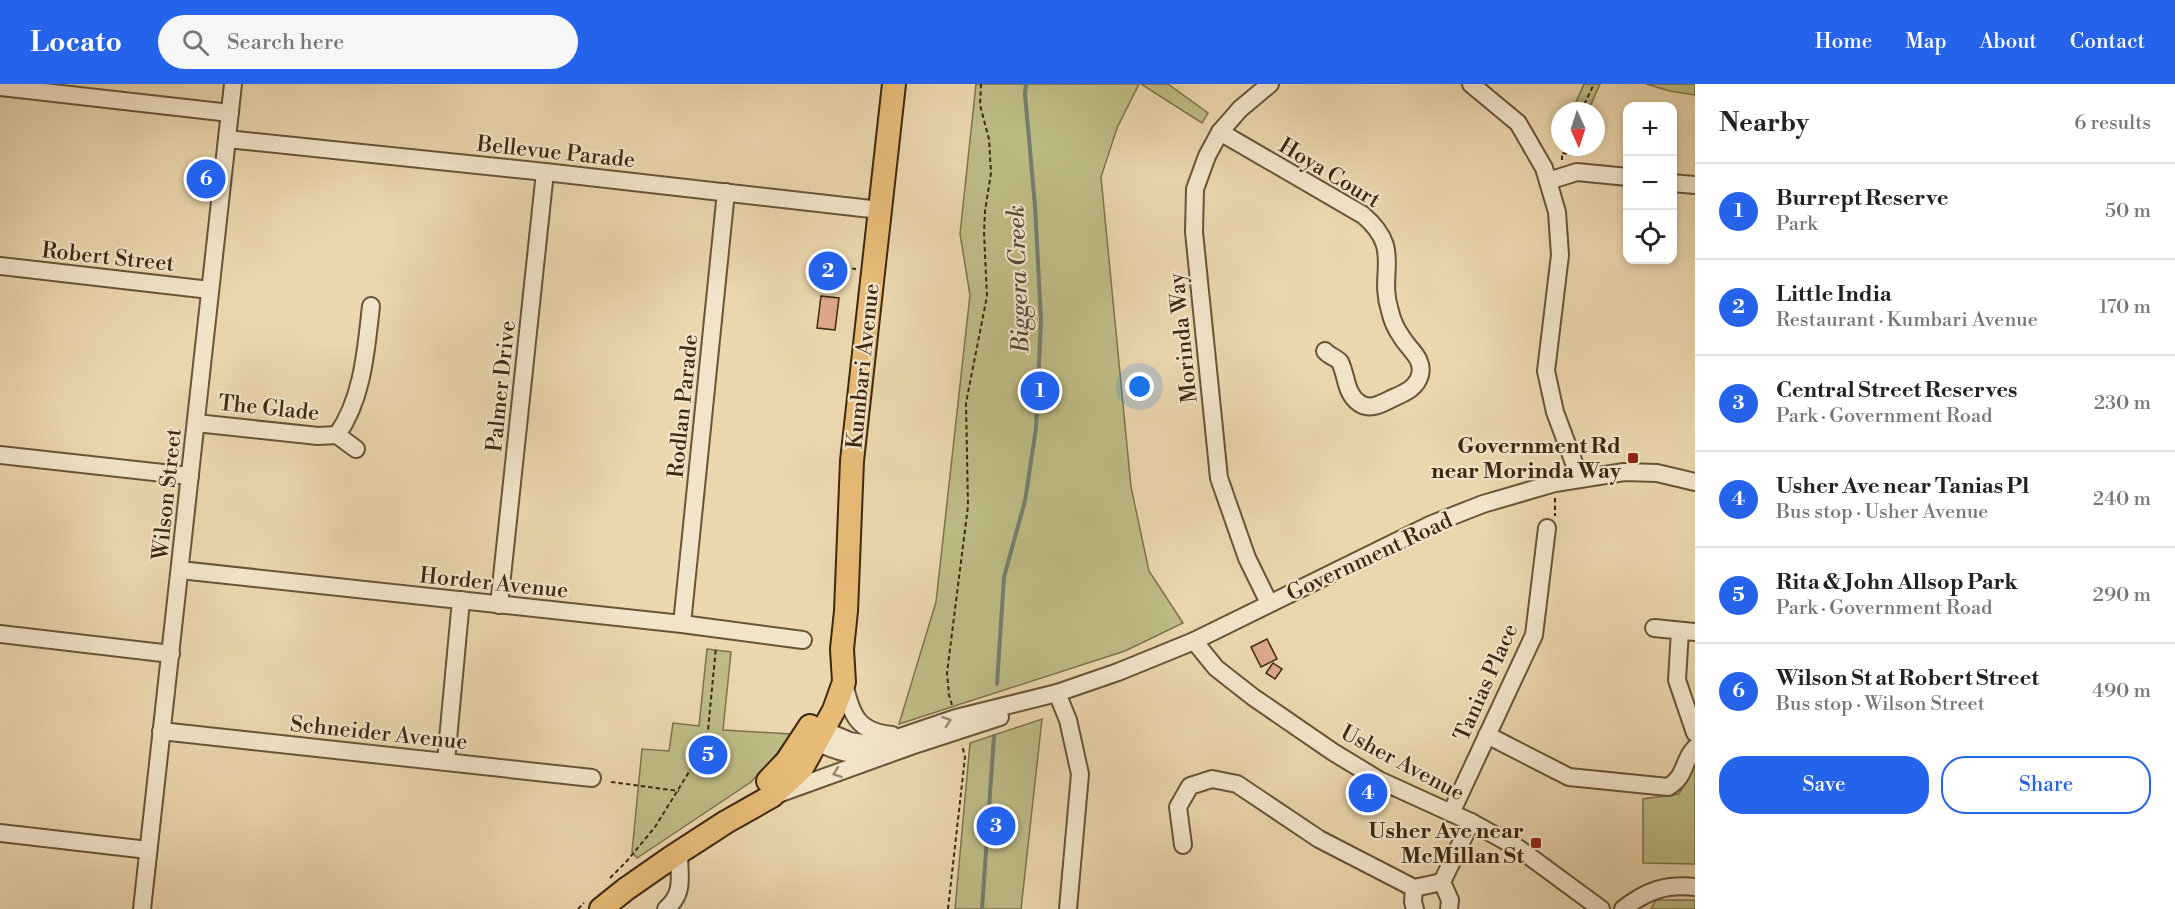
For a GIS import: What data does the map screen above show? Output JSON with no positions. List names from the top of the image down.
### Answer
{
  "streets": {
    "main road": ["Kumbari Avenue", "Government Road"],
    "street": [
      "Bellevue Parade",
      "Hoya Court",
      "Robert Street",
      "Morinda Way",
      "Palmer Drive",
      "Rodlan Parade",
      "The Glade",
      "Wilson Street",
      "Horder Avenue",
      "Tanias Place",
      "Schneider Avenue",
      "Usher Avenue"
    ]
  },
  "crossings": [
    ["Bellevue Parade", "Kumbari Avenue"],
    ["Bellevue Parade", "Palmer Drive"],
    ["Bellevue Parade", "Rodlan Parade"],
    ["Bellevue Parade", "Wilson Street"],
    ["Hoya Court", "Morinda Way"],
    ["Robert Street", "Wilson Street"],
    ["Morinda Way", "Government Road"],
    ["Kumbari Avenue", "Government Road"],
    ["Palmer Drive", "Horder Avenue"],
    ["Rodlan Parade", "Horder Avenue"],
    ["The Glade", "Wilson Street"],
    ["Wilson Street", "Horder Avenue"],
    ["Wilson Street", "Schneider Avenue"],
    ["Government Road", "Usher Avenue"],
    ["Tanias Place", "Usher Avenue"]
  ],
  "water": ["Biggera Creek"],
  "places": {
    "transit": ["Government Rd near Morinda Way", "Usher Ave near McMillan St"]
  },
  "north": "bottom",
  "page": {
    "header": "Locato",
    "search": "Search here",
    "nav": [
      "Home",
      "Map",
      "About",
      "Contact"
    ],
    "heading": ["Nearby", "6 results"],
    "map_buttons": ["+", "−"],
    "pins": [
      "6",
      "2",
      "1",
      "5",
      "4",
      "3"
    ],
    "list": [
      {
        "mark": "1",
        "name": "Burrept Reserve",
        "note": "Park",
        "value": "50 m"
      },
      {
        "mark": "2",
        "name": "Little India",
        "note": "Restaurant · Kumbari Avenue",
        "value": "170 m"
      },
      {
        "mark": "3",
        "name": "Central Street Reserves",
        "note": "Park · Government Road",
        "value": "230 m"
      },
      {
        "mark": "4",
        "name": "Usher Ave near Tanias Pl",
        "note": "Bus stop · Usher Avenue",
        "value": "240 m"
      },
      {
        "mark": "5",
        "name": "Rita & John Allsop Park",
        "note": "Park · Government Road",
        "value": "290 m"
      },
      {
        "mark": "6",
        "name": "Wilson St at Robert Street",
        "note": "Bus stop · Wilson Street",
        "value": "490 m"
      }
    ],
    "buttons": ["Save", "Share"]
  }
}
